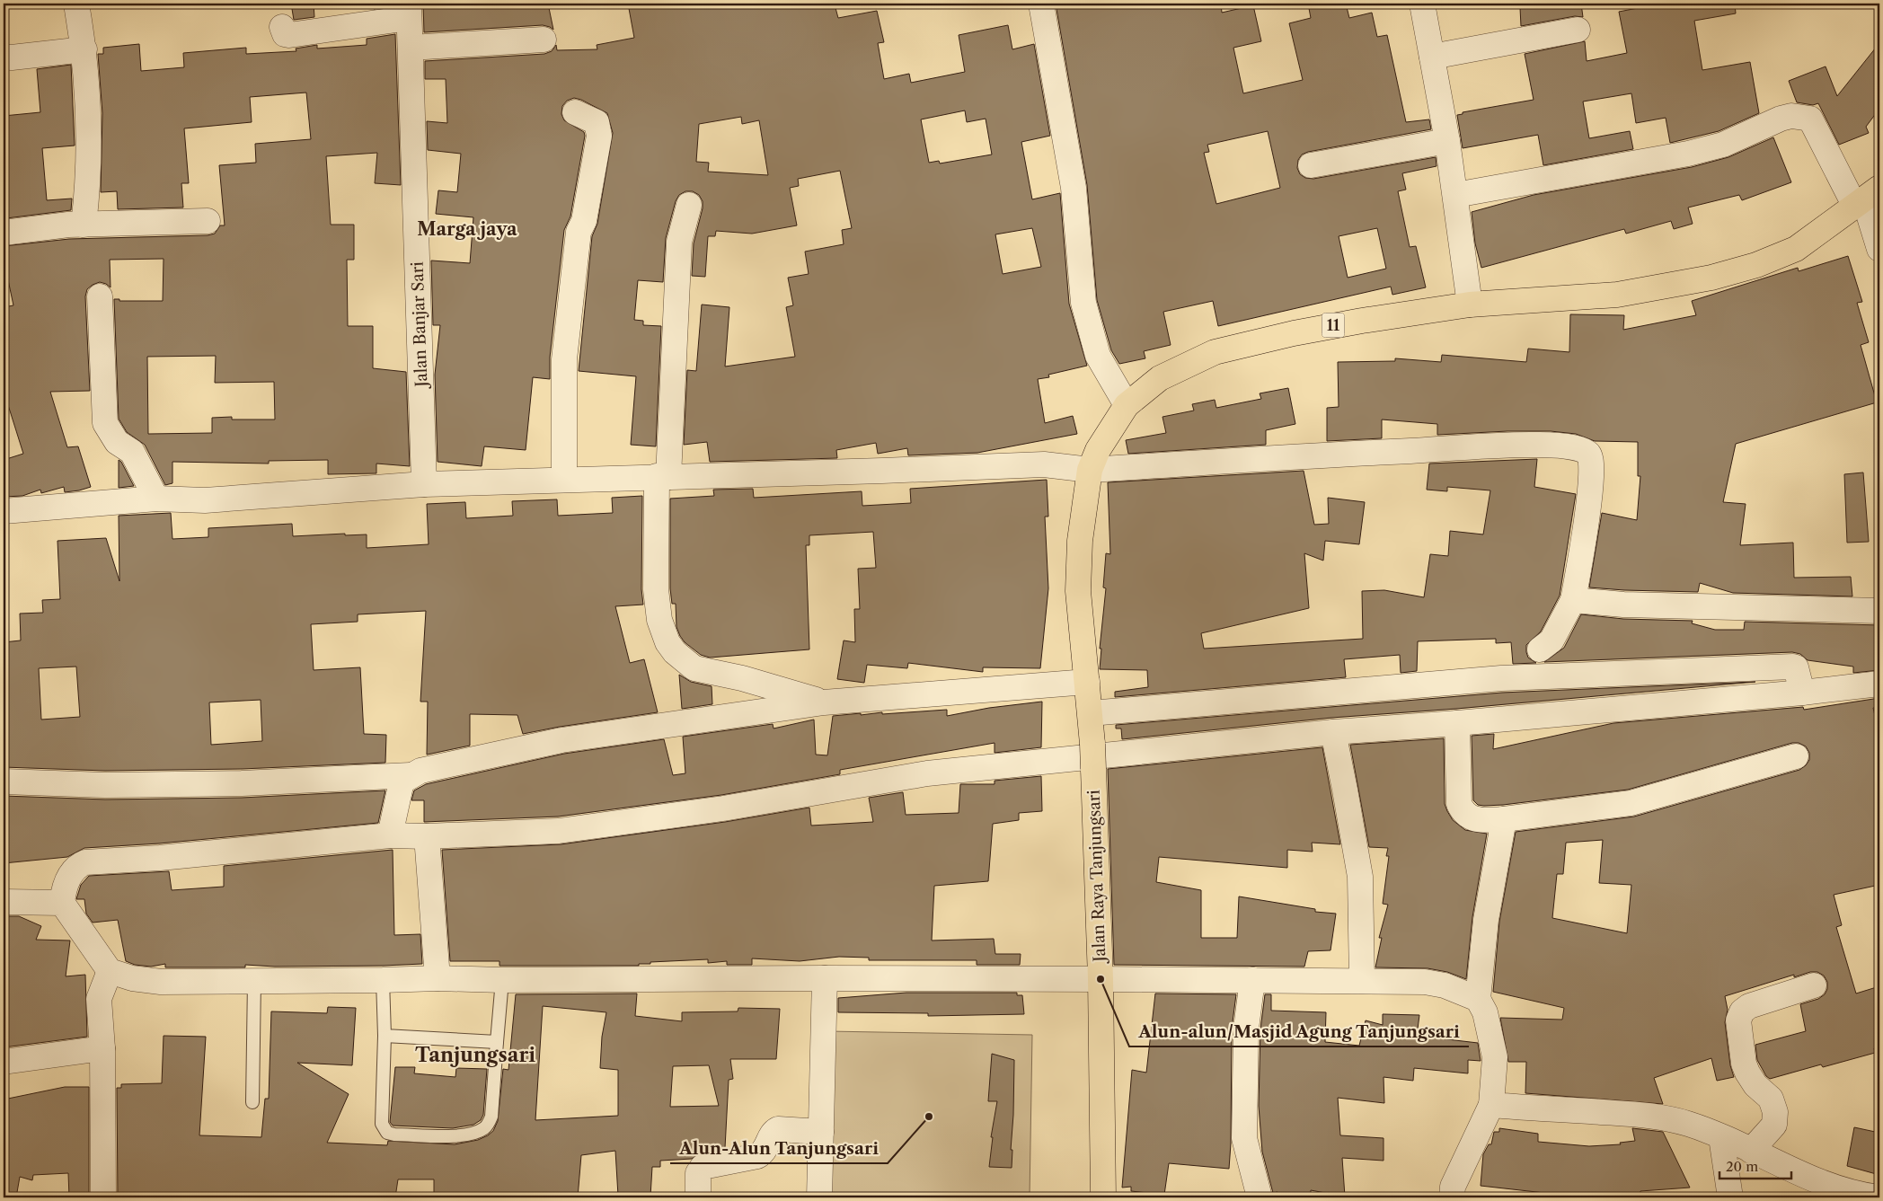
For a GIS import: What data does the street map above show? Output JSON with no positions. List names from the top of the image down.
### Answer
{
  "streets": {
    "highway": ["11", "Jalan Raya Tanjungsari"],
    "street": ["Jalan Banjar Sari"]
  },
  "crossings": [
    ["11", "Jalan Raya Tanjungsari"]
  ],
  "districts": ["Marga jaya", "Tanjungsari"],
  "places": ["Alun-alun/Masjid Agung Tanjungsari", "Alun-Alun Tanjungsari"],
  "scale_bar": "20 m"
}
